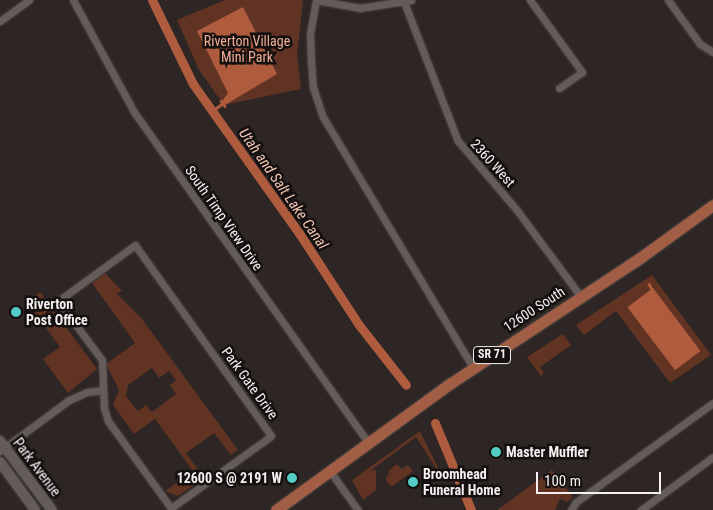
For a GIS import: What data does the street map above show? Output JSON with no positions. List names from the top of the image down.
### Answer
{
  "streets": {
    "main road": ["12600 South", "SR 71"],
    "street": [
      "2360 West",
      "South Timp View Drive",
      "Park Gate Drive",
      "Park Avenue"
    ]
  },
  "crossings": [
    ["2360 West", "12600 South"],
    ["South Timp View Drive", "12600 South"]
  ],
  "water": ["Utah and Salt Lake Canal"],
  "parks": ["Riverton Village Mini Park"],
  "places": [
    "Riverton Post Office",
    "Master Muffler",
    "12600 S @ 2191 W",
    "Broomhead Funeral Home"
  ],
  "scale_bar": "100 m"
}
